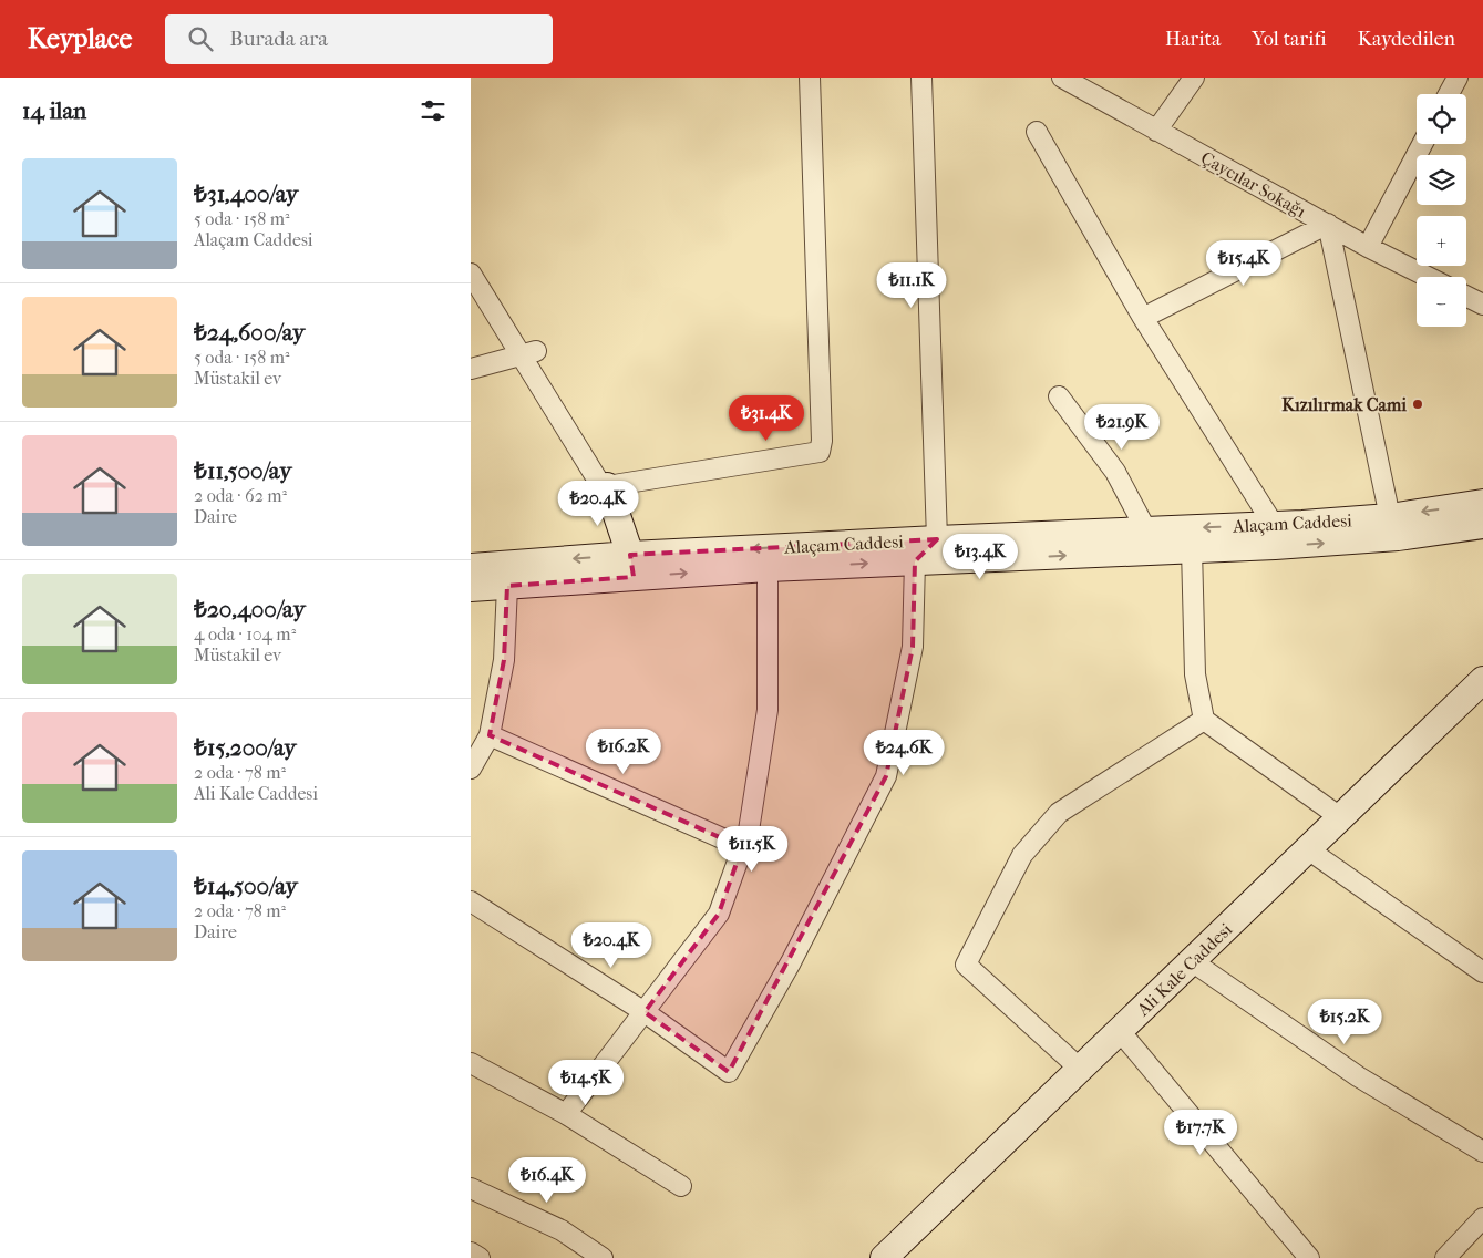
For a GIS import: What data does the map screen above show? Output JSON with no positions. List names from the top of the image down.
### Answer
{
  "streets": {
    "main road": ["Alaçam Caddesi", "Ali Kale Caddesi"],
    "street": ["Çaycılar Sokağı"]
  },
  "places": ["Kızılırmak Cami"],
  "page": {
    "header": "Keyplace",
    "search": "Burada ara",
    "nav": ["Harita", "Yol tarifi", "Kaydedilen"],
    "heading": "14 ilan",
    "map_buttons": ["+", "−"],
    "list": [
      {
        "name": "₺31,400/ay",
        "note": "5 oda · 158 m² · Alaçam Caddesi"
      },
      {
        "name": "₺24,600/ay",
        "note": "5 oda · 158 m² · Müstakil ev"
      },
      {
        "name": "₺11,500/ay",
        "note": "2 oda · 62 m² · Daire"
      },
      {
        "name": "₺20,400/ay",
        "note": "4 oda · 104 m² · Müstakil ev"
      },
      {
        "name": "₺15,200/ay",
        "note": "2 oda · 78 m² · Ali Kale Caddesi"
      },
      {
        "name": "₺14,500/ay",
        "note": "2 oda · 78 m² · Daire"
      }
    ],
    "price": [
      "₺15.4K",
      "₺11.1K",
      "₺31.4K",
      "₺21.9K",
      "₺20.4K",
      "₺13.4K",
      "₺16.2K",
      "₺24.6K",
      "₺11.5K",
      "₺20.4K",
      "₺15.2K",
      "₺14.5K",
      "₺17.7K",
      "₺16.4K"
    ]
  }
}
